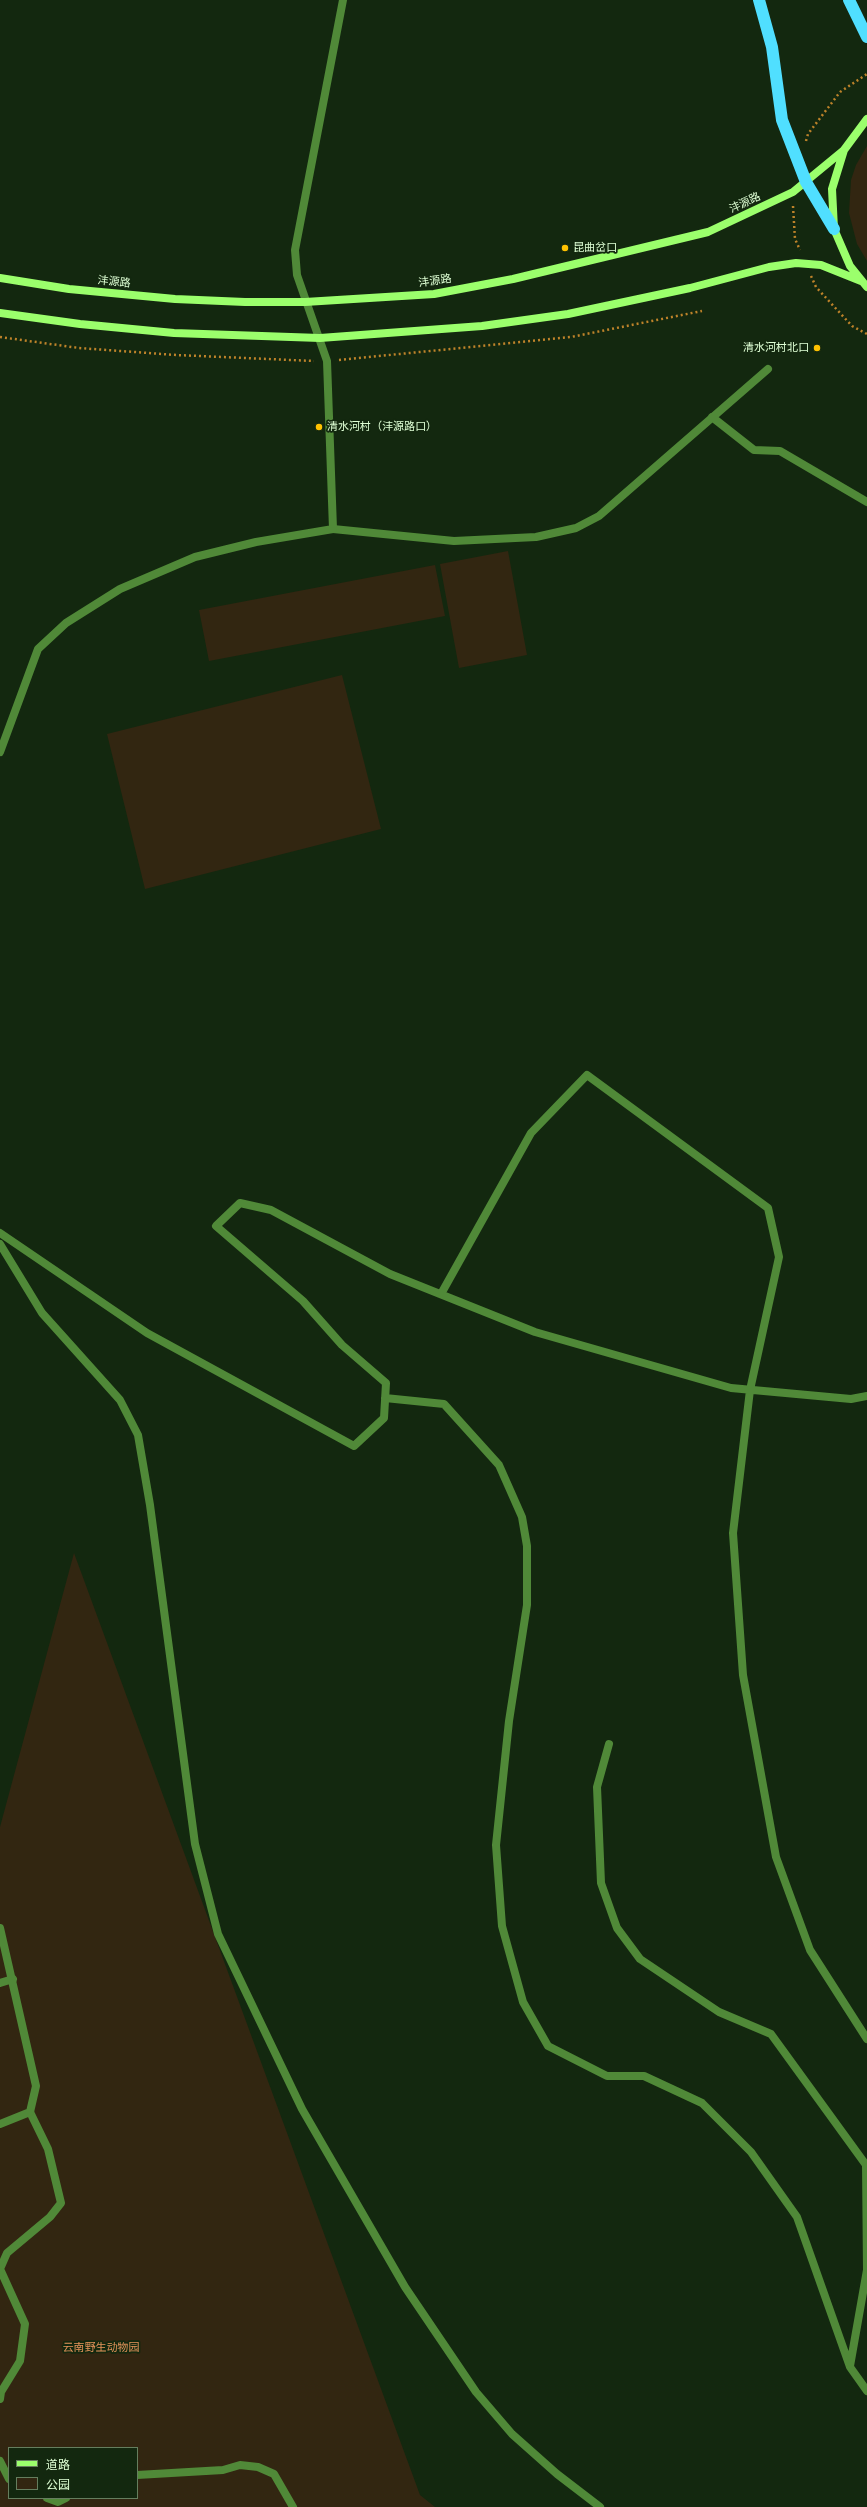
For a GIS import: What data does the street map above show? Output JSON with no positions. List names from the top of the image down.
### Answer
{
  "streets": {
    "main road": ["沣源路"]
  },
  "parks": ["云南野生动物园"],
  "places": ["昆曲岔口", "清水河村北口", "清水河村（沣源路口）"],
  "legend": ["道路", "公园"]
}
